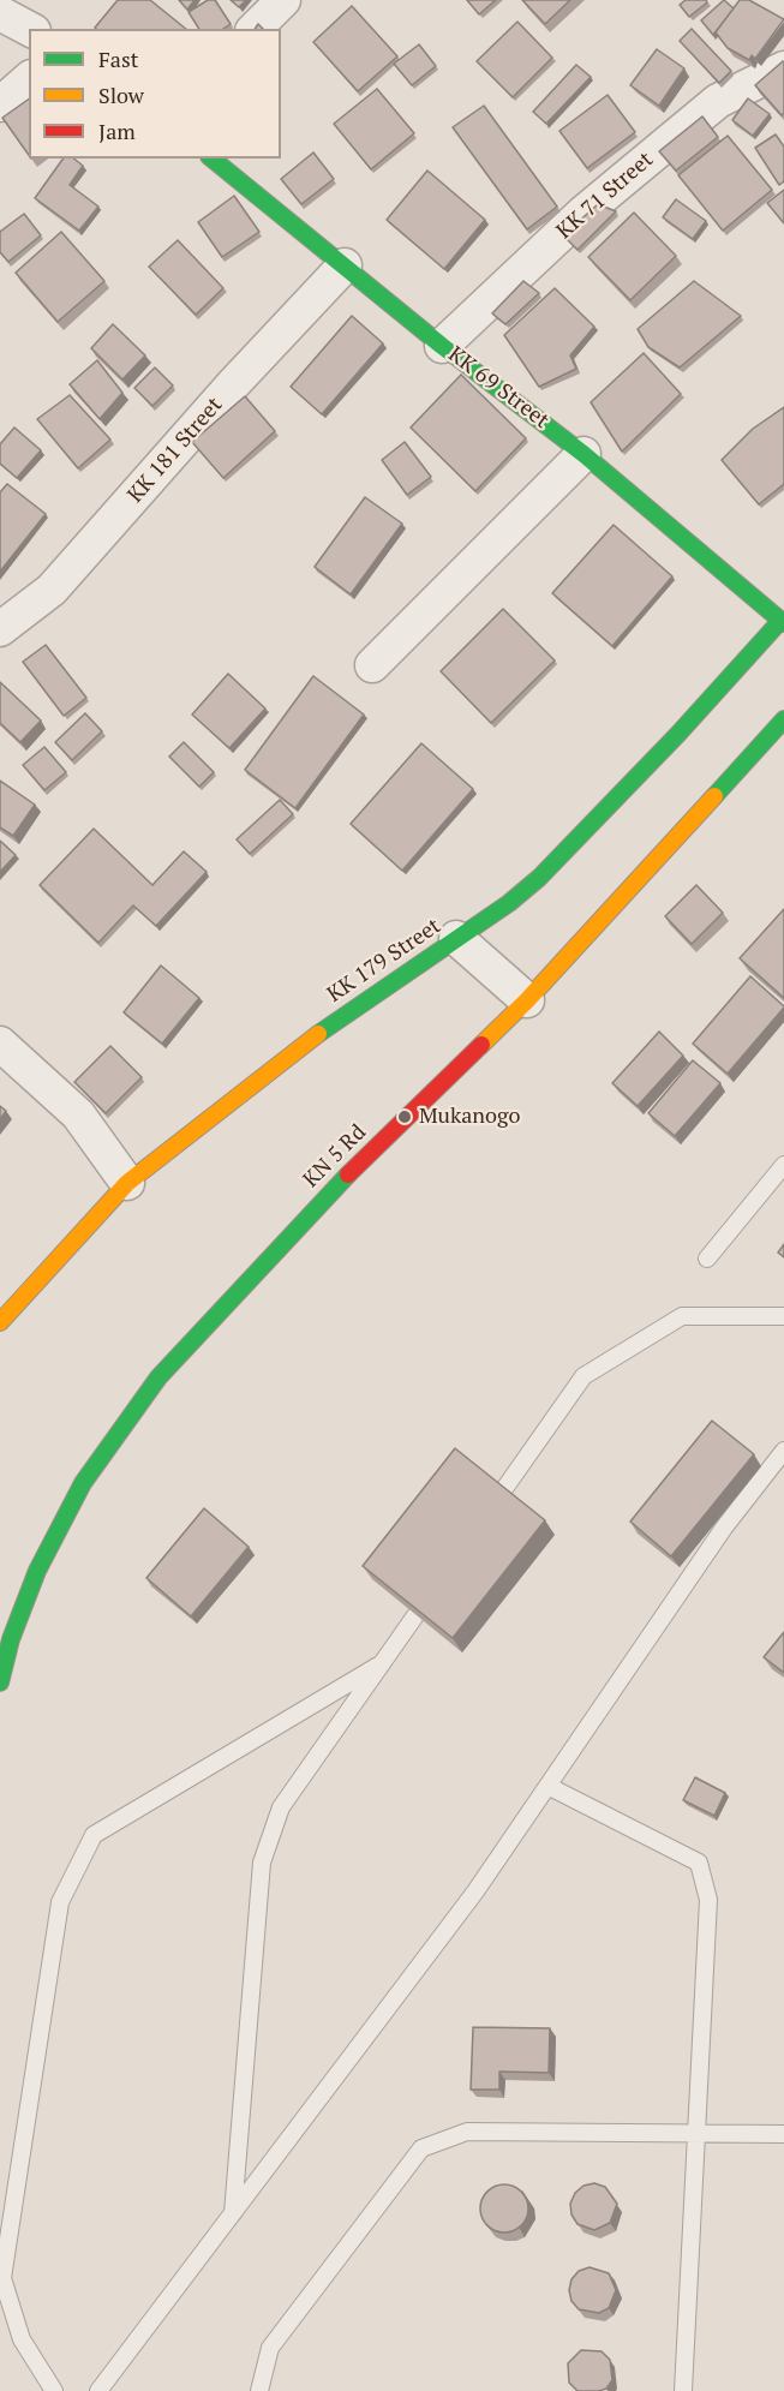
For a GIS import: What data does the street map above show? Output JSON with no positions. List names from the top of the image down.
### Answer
{
  "streets": {
    "street": [
      "KK 71 Street",
      "KK 69 Street",
      "KK 181 Street",
      "KK 179 Street",
      "KN 5 Rd"
    ]
  },
  "crossings": [
    ["KK 71 Street", "KK 69 Street"],
    ["KK 69 Street", "KK 181 Street"],
    ["KK 69 Street", "KK 179 Street"]
  ],
  "places": ["Mukanogo"],
  "legend": ["Fast", "Slow", "Jam"]
}
